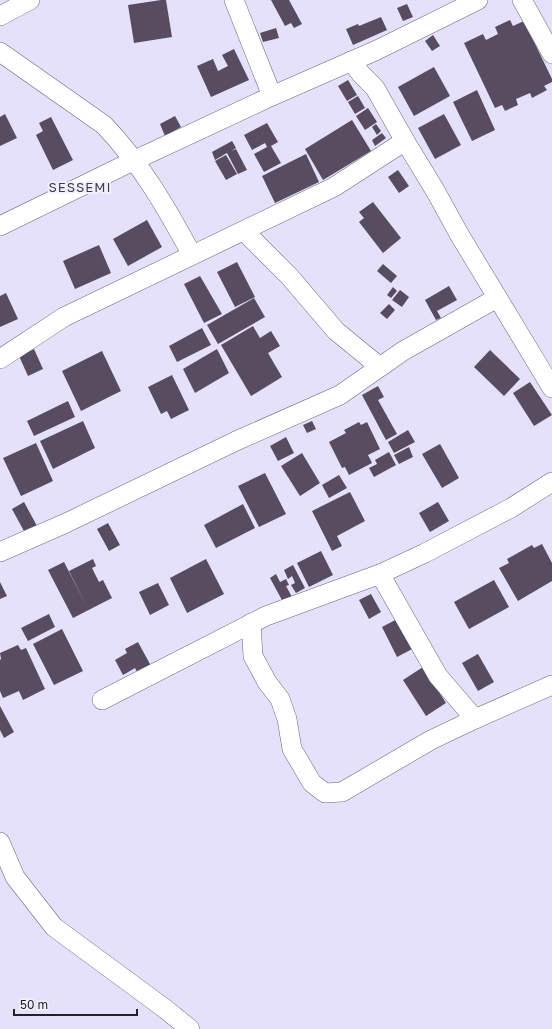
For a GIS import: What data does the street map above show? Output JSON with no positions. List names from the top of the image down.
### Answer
{
  "districts": ["SESSEMI"],
  "scale_bar": "50 m"
}
